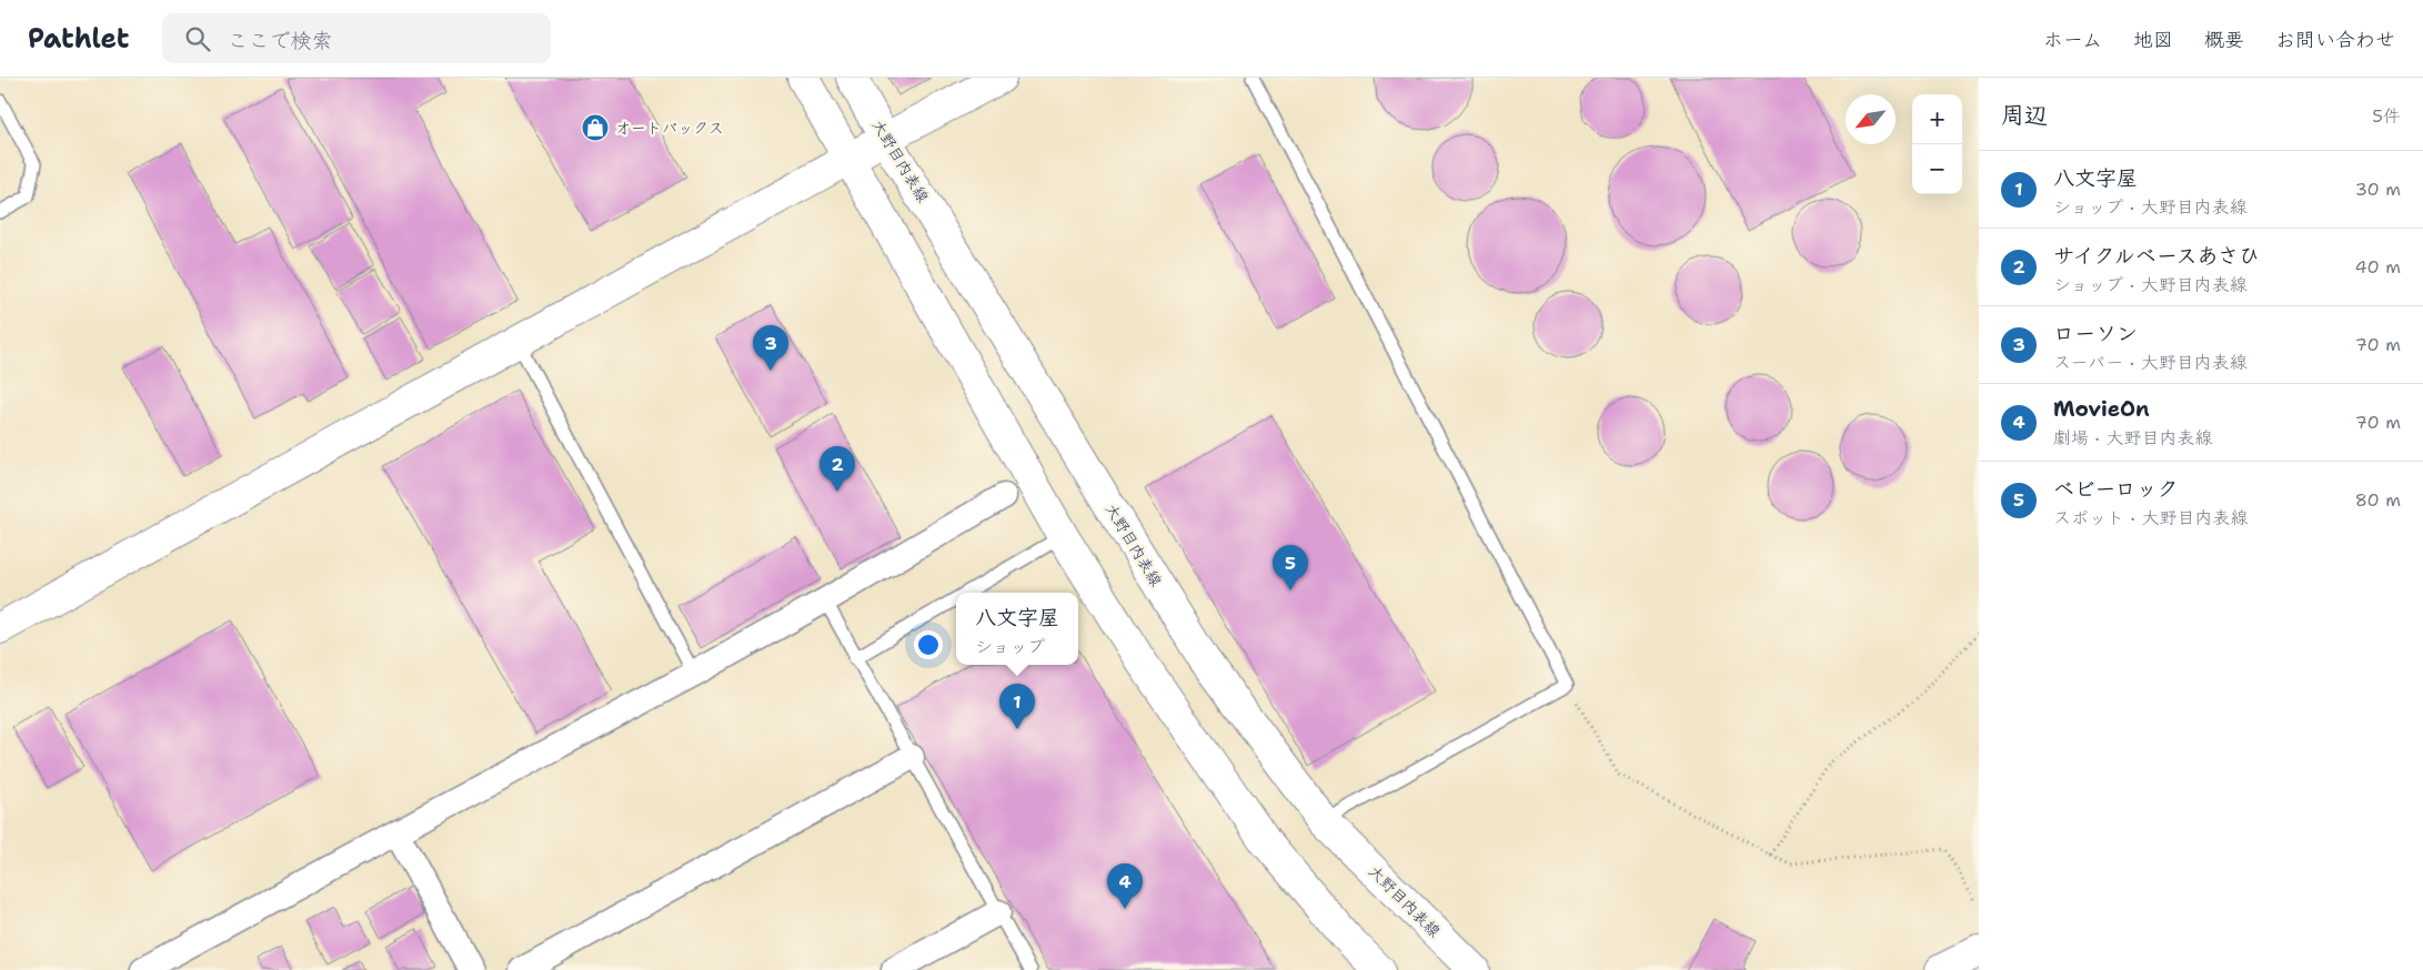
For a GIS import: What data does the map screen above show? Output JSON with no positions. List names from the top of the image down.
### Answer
{
  "streets": {
    "main road": ["大野目内表線"]
  },
  "places": {
    "shop": ["オートバックス"]
  },
  "north": "bottom left",
  "page": {
    "header": "Pathlet",
    "search": "ここで検索",
    "nav": [
      "ホーム",
      "地図",
      "概要",
      "お問い合わせ"
    ],
    "heading": ["周辺", "5件"],
    "map_buttons": ["+", "−"],
    "list": [
      {
        "mark": "1",
        "name": "八文字屋",
        "note": "ショップ · 大野目内表線",
        "value": "30 m"
      },
      {
        "mark": "2",
        "name": "サイクルベースあさひ",
        "note": "ショップ · 大野目内表線",
        "value": "40 m"
      },
      {
        "mark": "3",
        "name": "ローソン",
        "note": "スーパー · 大野目内表線",
        "value": "70 m"
      },
      {
        "mark": "4",
        "name": "MovieOn",
        "note": "劇場 · 大野目内表線",
        "value": "70 m"
      },
      {
        "mark": "5",
        "name": "ベビーロック",
        "note": "スポット · 大野目内表線",
        "value": "80 m"
      }
    ],
    "pins": [
      "3",
      "2",
      "5",
      "1",
      "4"
    ],
    "popup": ["八文字屋", "ショップ"]
  }
}
